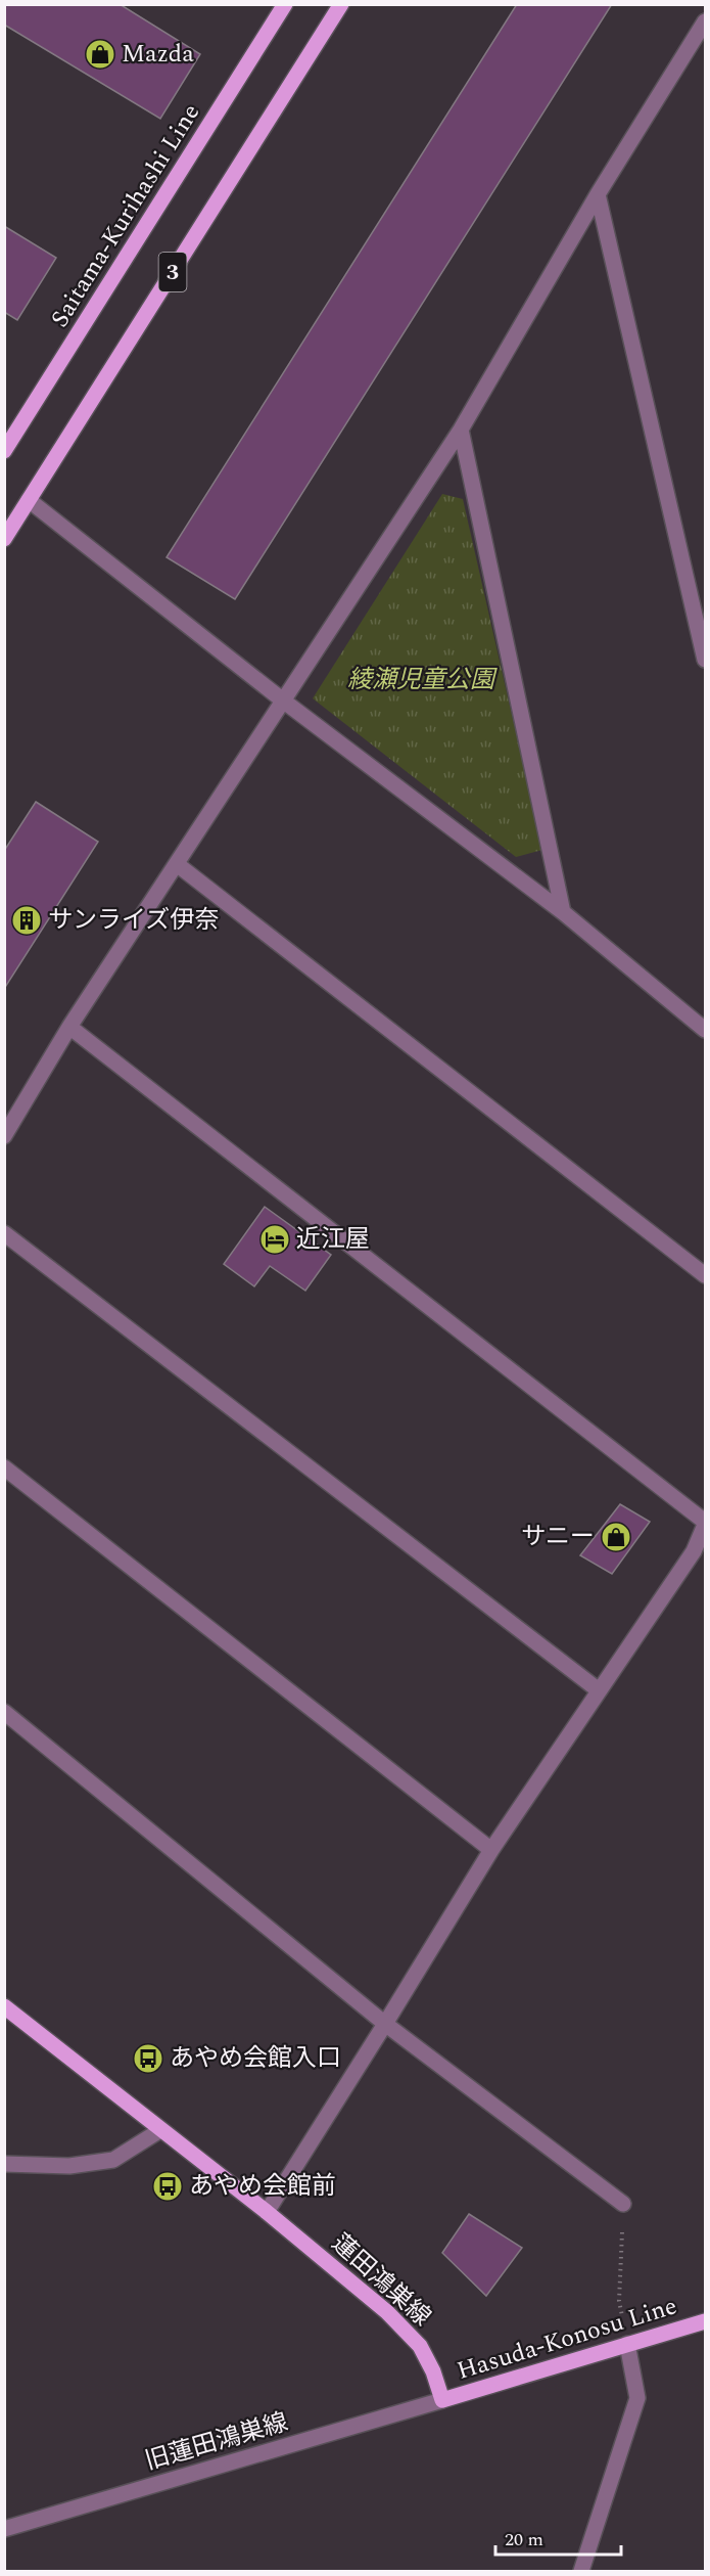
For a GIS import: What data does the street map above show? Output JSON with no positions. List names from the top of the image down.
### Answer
{
  "streets": {
    "main road": [
      "Saitama-Kurihashi Line",
      "3",
      "蓮田鴻巣線",
      "Hasuda-Konosu Line"
    ],
    "street": ["旧蓮田鴻巣線"]
  },
  "crossings": [
    ["蓮田鴻巣線", "Hasuda-Konosu Line"],
    ["蓮田鴻巣線", "旧蓮田鴻巣線"],
    ["Hasuda-Konosu Line", "旧蓮田鴻巣線"]
  ],
  "parks": ["綾瀬児童公園"],
  "places": {
    "shop": ["Mazda", "サニー"],
    "building": ["サンライズ伊奈"],
    "hotel": ["近江屋"],
    "bus stop": ["あやめ会館入口", "あやめ会館前"]
  },
  "scale_bar": "20 m"
}
